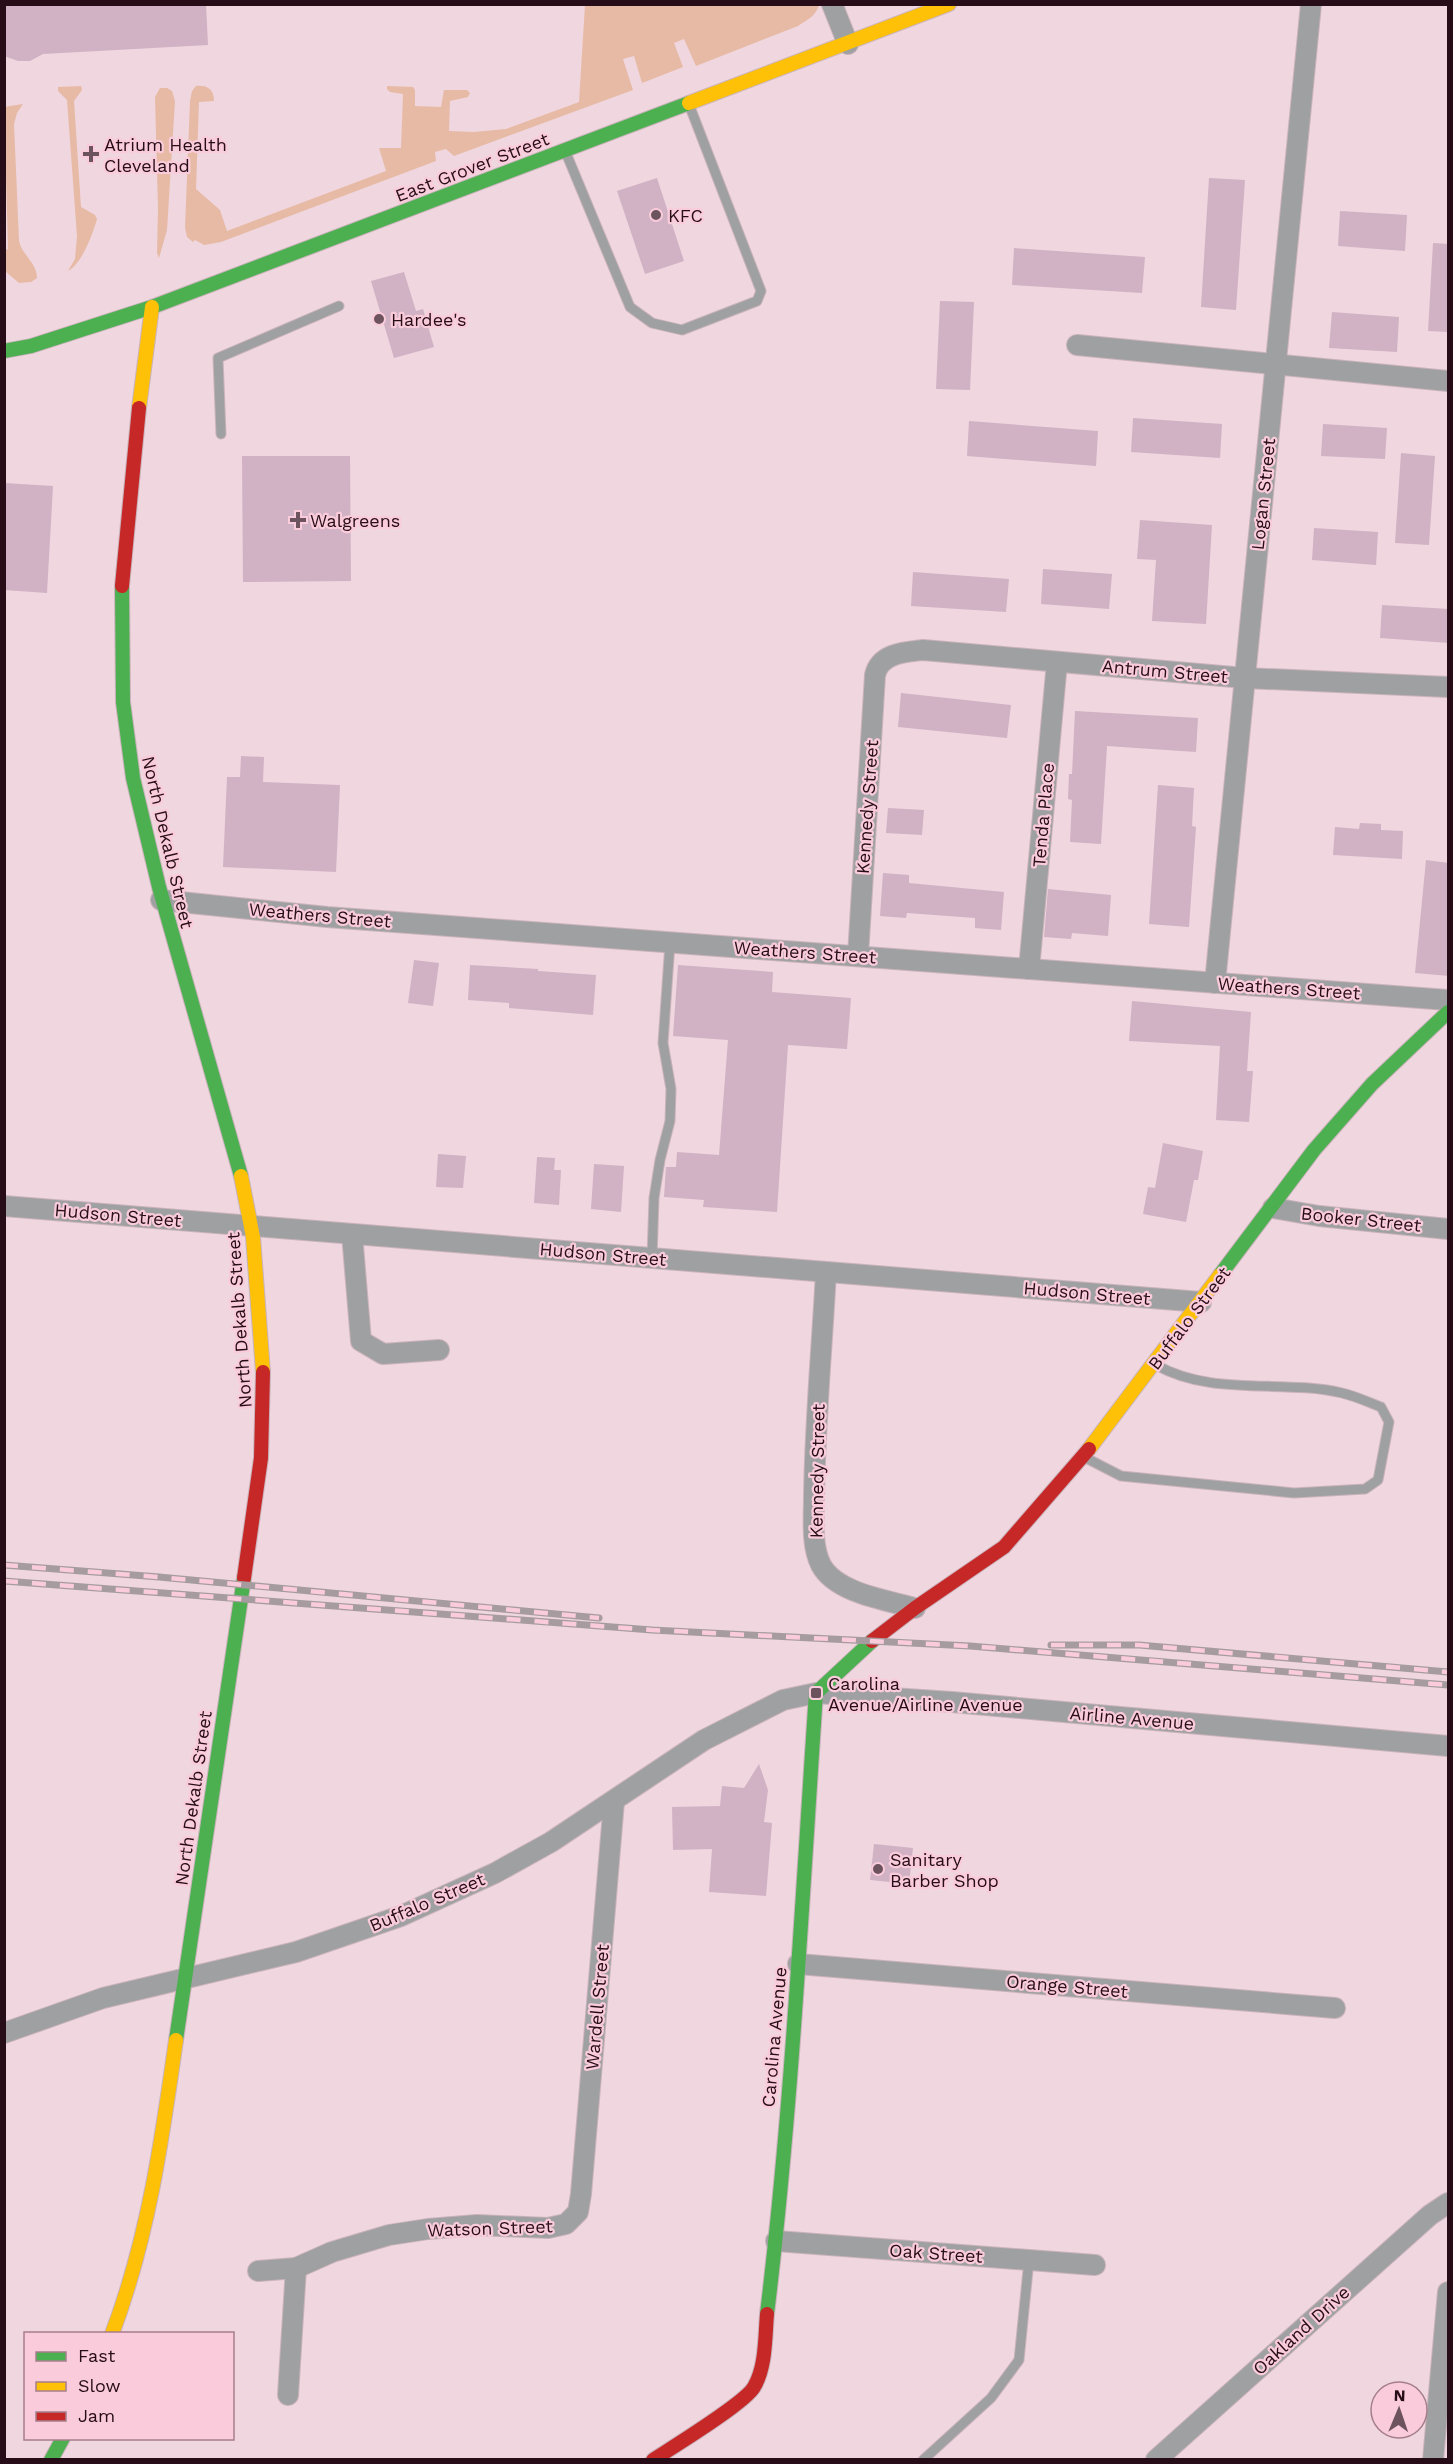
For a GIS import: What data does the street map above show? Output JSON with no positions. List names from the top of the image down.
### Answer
{
  "streets": {
    "main road": [
      "East Grover Street",
      "North Dekalb Street",
      "Buffalo Street",
      "Carolina Avenue"
    ],
    "street": [
      "Logan Street",
      "Antrum Street",
      "Kennedy Street",
      "Tenda Place",
      "Weathers Street",
      "Hudson Street",
      "Booker Street",
      "Airline Avenue",
      "Orange Street",
      "Wardell Street",
      "Watson Street",
      "Oak Street",
      "Oakland Drive"
    ]
  },
  "crossings": [
    ["East Grover Street", "North Dekalb Street"],
    ["Logan Street", "Antrum Street"],
    ["Logan Street", "Weathers Street"],
    ["Antrum Street", "Kennedy Street"],
    ["Antrum Street", "Tenda Place"],
    ["Kennedy Street", "Weathers Street"],
    ["Kennedy Street", "Hudson Street"],
    ["Kennedy Street", "Buffalo Street"],
    ["Tenda Place", "Weathers Street"],
    ["North Dekalb Street", "Weathers Street"],
    ["North Dekalb Street", "Hudson Street"],
    ["North Dekalb Street", "Buffalo Street"],
    ["Hudson Street", "Buffalo Street"],
    ["Booker Street", "Buffalo Street"],
    ["Buffalo Street", "Airline Avenue"],
    ["Buffalo Street", "Wardell Street"],
    ["Buffalo Street", "Carolina Avenue"],
    ["Airline Avenue", "Carolina Avenue"],
    ["Orange Street", "Carolina Avenue"],
    ["Wardell Street", "Watson Street"],
    ["Carolina Avenue", "Oak Street"]
  ],
  "places": {
    "health": ["Atrium Health Cleveland", "Walgreens"],
    "other": ["KFC", "Hardee's", "Sanitary Barber Shop"],
    "transit": ["Carolina Avenue/Airline Avenue"]
  },
  "legend": ["Fast", "Slow", "Jam"],
  "north": "top"
}
